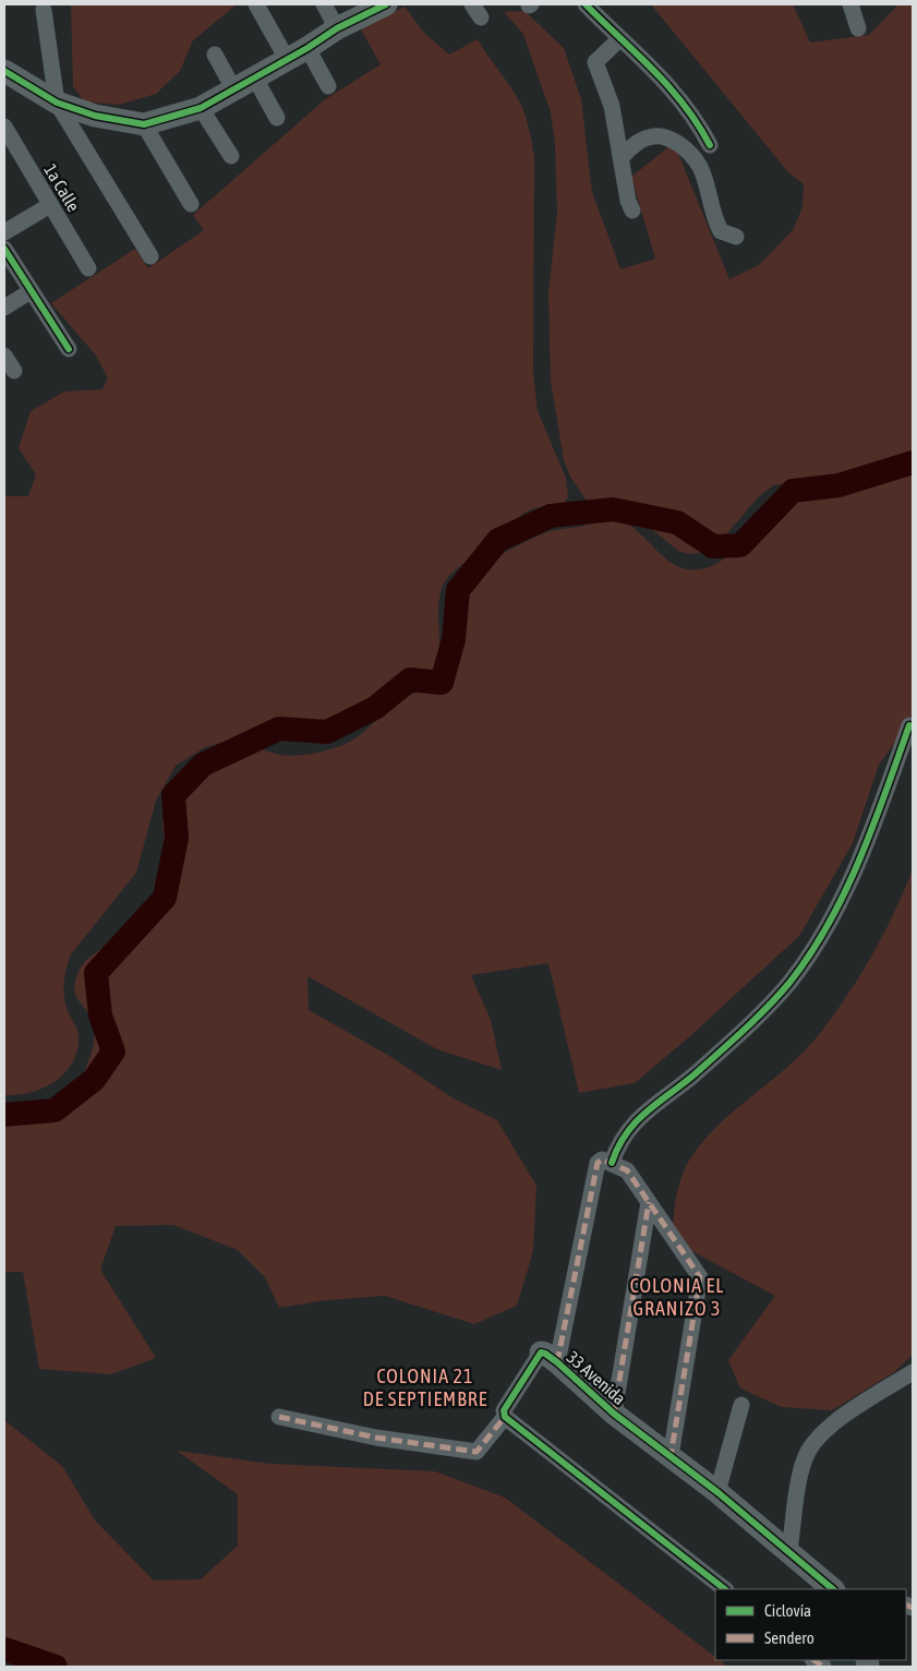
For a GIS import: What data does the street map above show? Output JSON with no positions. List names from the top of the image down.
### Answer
{
  "streets": {
    "street": ["1a Calle", "33 Avenida"]
  },
  "districts": ["COLONIA EL GRANIZO 3", "COLONIA 21 DE SEPTIEMBRE"],
  "legend": ["Ciclovía", "Sendero"]
}
